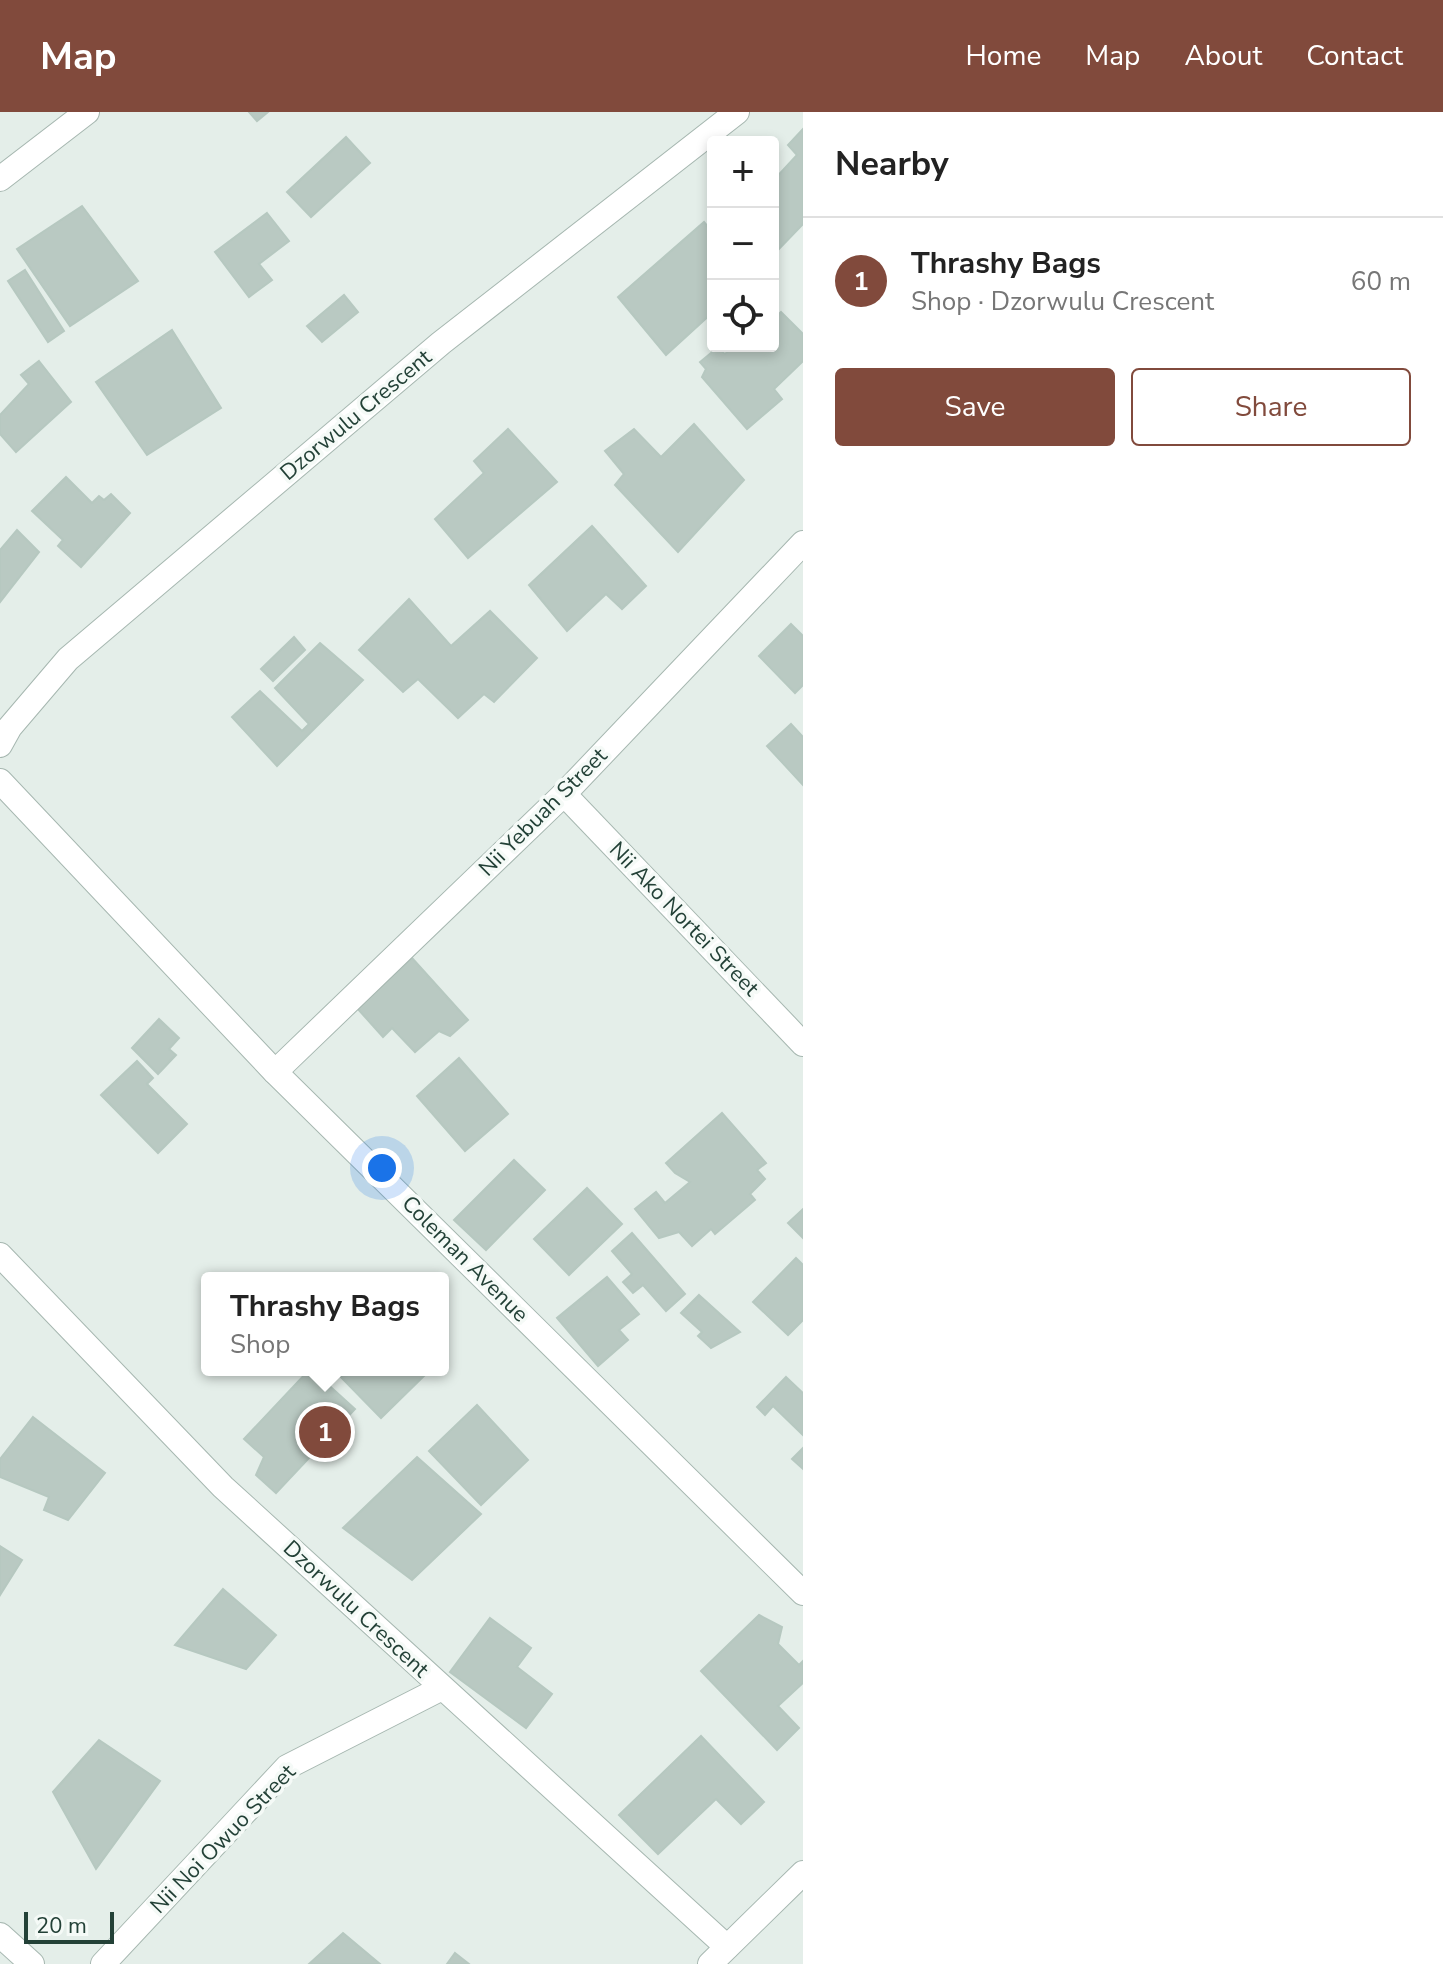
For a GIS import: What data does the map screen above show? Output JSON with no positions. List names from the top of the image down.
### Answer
{
  "streets": {
    "street": [
      "Dzorwulu Crescent",
      "Nii Yebuah Street",
      "Nii Ako Nortei Street",
      "Coleman Avenue",
      "Nii Noi Owuo Street"
    ]
  },
  "crossings": [
    ["Dzorwulu Crescent", "Nii Noi Owuo Street"],
    ["Nii Yebuah Street", "Nii Ako Nortei Street"],
    ["Nii Yebuah Street", "Coleman Avenue"]
  ],
  "scale_bar": "20 m",
  "page": {
    "header": "Map",
    "nav": [
      "Home",
      "Map",
      "About",
      "Contact"
    ],
    "heading": "Nearby",
    "map_buttons": ["+", "−"],
    "list": [
      {
        "mark": "1",
        "name": "Thrashy Bags",
        "note": "Shop · Dzorwulu Crescent",
        "value": "60 m"
      }
    ],
    "buttons": ["Save", "Share"],
    "popup": ["Thrashy Bags", "Shop"],
    "pins": "1",
    "scale": "20 m"
  }
}
